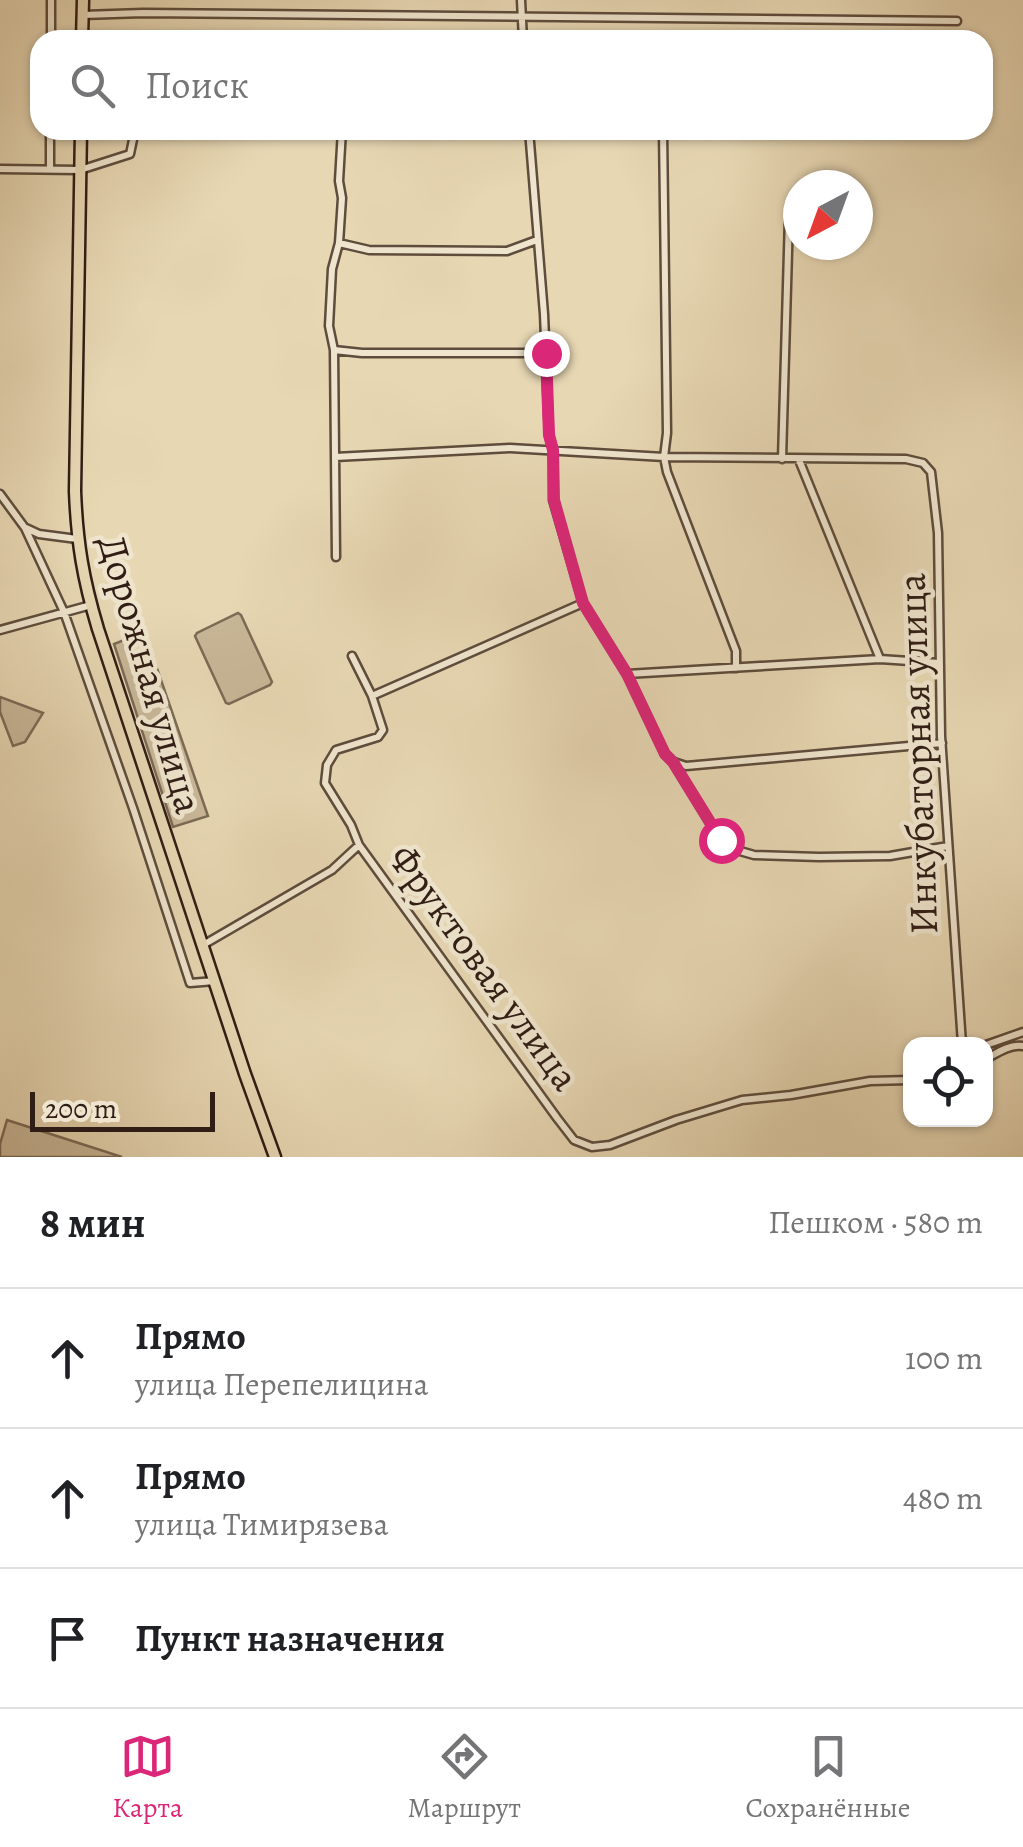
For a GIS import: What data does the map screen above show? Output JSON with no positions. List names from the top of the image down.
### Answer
{
  "streets": {
    "main road": ["Дорожная улица"],
    "street": ["Инкубаторная улица", "Фруктовая улица"]
  },
  "crossings": [
    ["Дорожная улица", "Фруктовая улица"]
  ],
  "scale_bar": "200 m",
  "north": "bottom left",
  "page": {
    "search": "Поиск",
    "scale": "200 m",
    "heading": ["8 мин", "Пешком · 580 m"],
    "list": [
      ["Прямо", "улица Перепелицина", "100 m"],
      ["Прямо", "улица Тимирязева", "480 m"],
      "Пункт назначения"
    ],
    "nav": ["Карта", "Маршрут", "Сохранённые"]
  }
}
